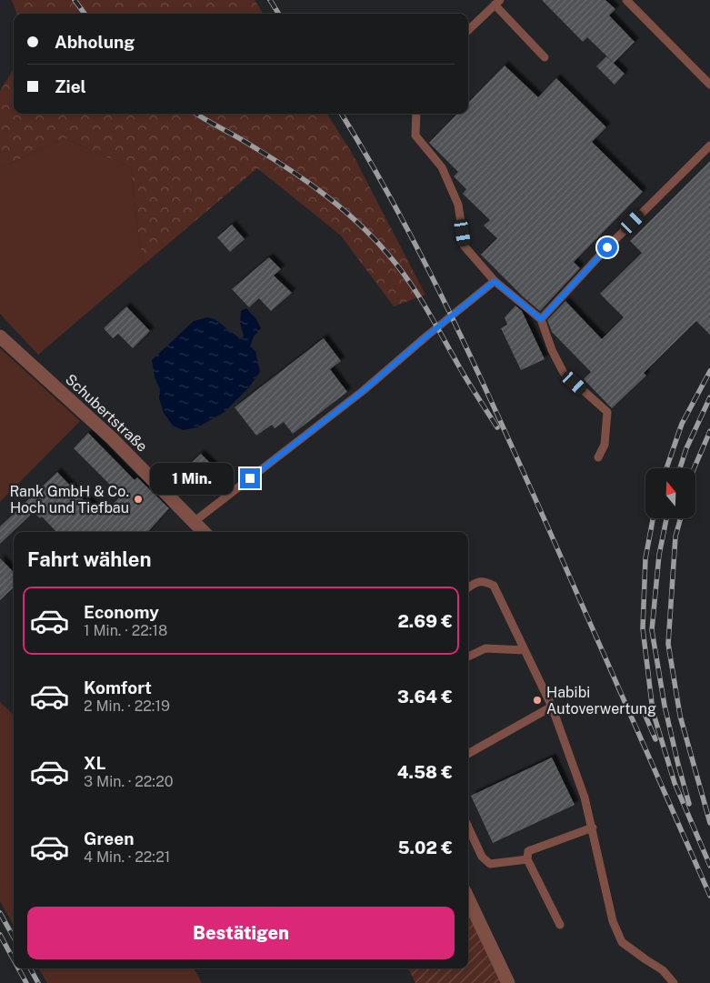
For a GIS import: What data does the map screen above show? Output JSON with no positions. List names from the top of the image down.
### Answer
{
  "streets": {
    "street": ["Schubertstraße"]
  },
  "places": ["Rank GmbH & Co. Hoch und Tiefbau", "Habibi Autoverwertung"],
  "north": "top",
  "page": {
    "banner": ["Abholung", "Ziel"],
    "bubble": "1 Min.",
    "heading": "Fahrt wählen",
    "list": [
      {
        "name": "Economy",
        "note": "1 Min. · 22:18",
        "value": "2.69 €"
      },
      {
        "name": "Komfort",
        "note": "2 Min. · 22:19",
        "value": "3.64 €"
      },
      {
        "name": "XL",
        "note": "3 Min. · 22:20",
        "value": "4.58 €"
      },
      {
        "name": "Green",
        "note": "4 Min. · 22:21",
        "value": "5.02 €"
      }
    ],
    "buttons": "Bestätigen"
  }
}
